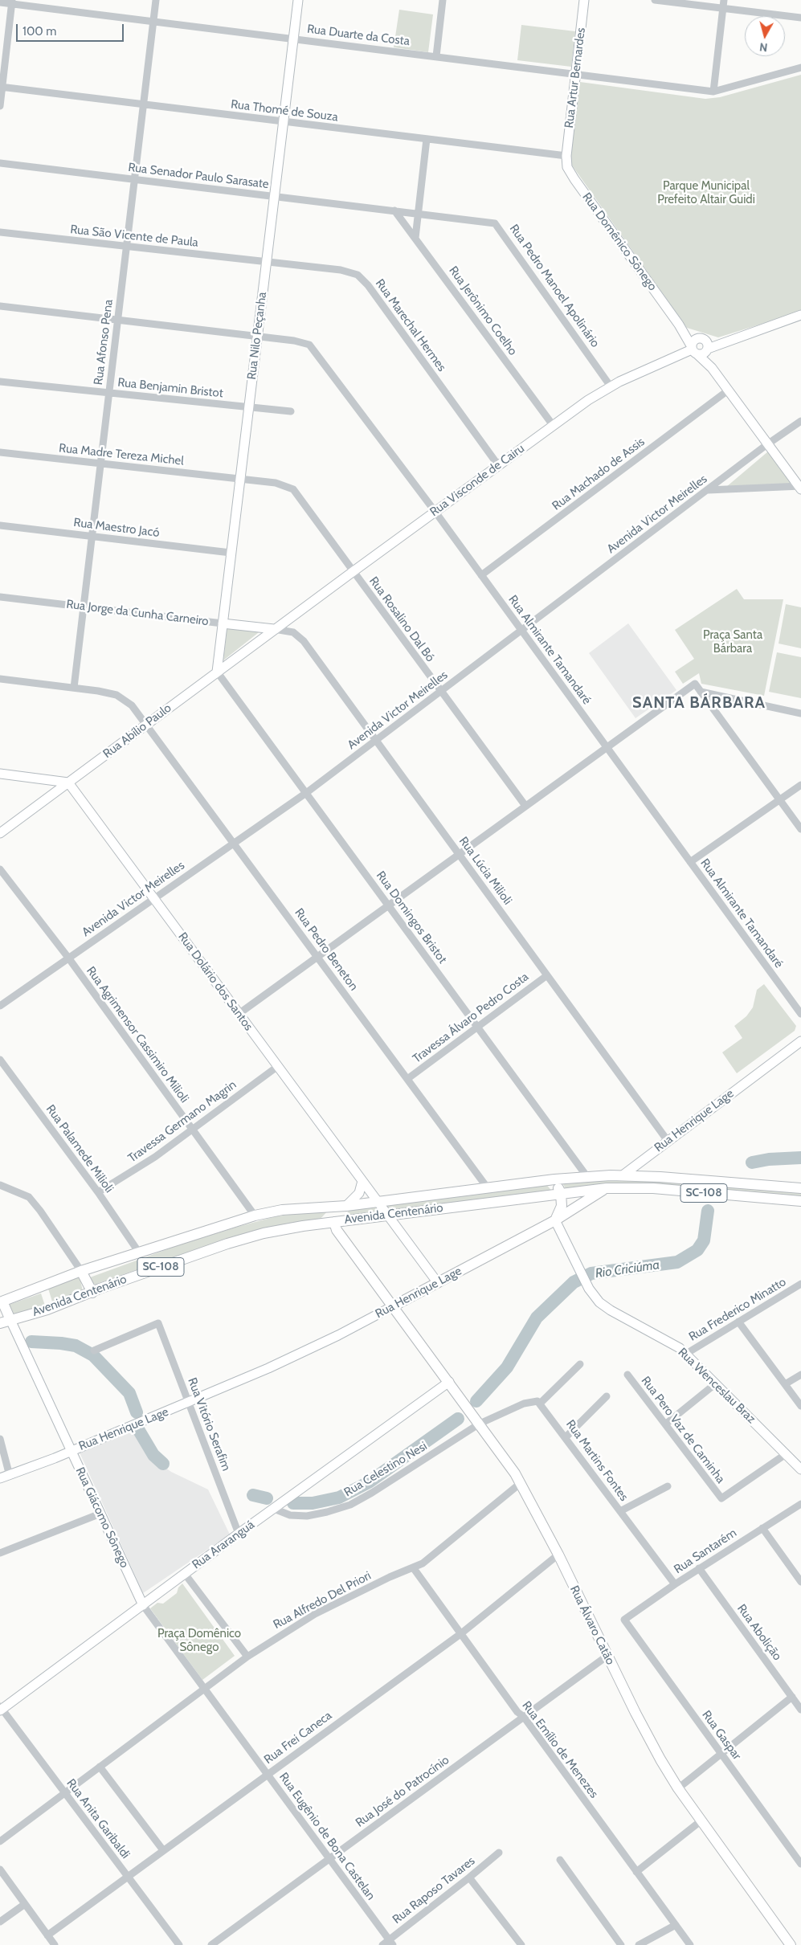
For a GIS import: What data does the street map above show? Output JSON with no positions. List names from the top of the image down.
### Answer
{
  "streets": {
    "main road": [
      "Rua Henrique Lage",
      "SC-108",
      "Avenida Centenário",
      "Rua Álvaro Catão"
    ],
    "street": [
      "Rua Duarte da Costa",
      "Rua Artur Bernardes",
      "Rua Thomé de Souza",
      "Rua Senador Paulo Sarasate",
      "Rua São Vicente de Paula",
      "Rua Domênico Sônego",
      "Rua Pedro Manoel Apolinário",
      "Rua Jerônimo Coelho",
      "Rua Marechal Hermes",
      "Rua Nilo Peçanha",
      "Rua Afonso Pena",
      "Rua Benjamin Bristot",
      "Rua Madre Tereza Michel",
      "Rua Machado de Assis",
      "Rua Visconde de Cairu",
      "Avenida Victor Meirelles",
      "Rua Maestro Jacó",
      "Rua Jorge da Cunha Carneiro",
      "Rua Rosalino Dal Bó",
      "Rua Almirante Tamandaré",
      "Rua Abílio Paulo",
      "Rua Lúcia Milioli",
      "Rua Domingos Bristot",
      "Rua Pedro Beneton",
      "Rua Dolário dos Santos",
      "Travessa Álvaro Pedro Costa",
      "Rua Agrimensor Cassimiro Milioli",
      "Travessa Germano Magrin",
      "Rua Palamede Milioli",
      "Rua Frederico Minatto",
      "Rua Wenceslau Braz",
      "Rua Vitório Serafim",
      "Rua Pero Vaz de Caminha",
      "Rua Martins Fontes",
      "Rua Celestino Nesi",
      "Rua Giácomo Sônego",
      "Rua Araranguá",
      "Rua Santarém",
      "Rua Alfredo Del Priori",
      "Rua Abolição",
      "Rua Gaspar",
      "Rua Frei Caneca",
      "Rua Emílio de Menezes",
      "Rua José do Patrocínio",
      "Rua Anita Garibaldi",
      "Rua Eugênio de Bona Castelan",
      "Rua Raposo Tavares"
    ]
  },
  "crossings": [
    ["Rua Duarte da Costa", "Rua Artur Bernardes"],
    ["Rua Duarte da Costa", "Rua Nilo Peçanha"],
    ["Rua Duarte da Costa", "Rua Afonso Pena"],
    ["Rua Artur Bernardes", "Rua Thomé de Souza"],
    ["Rua Artur Bernardes", "Rua Domênico Sônego"],
    ["Rua Thomé de Souza", "Rua Domênico Sônego"],
    ["Rua Thomé de Souza", "Rua Nilo Peçanha"],
    ["Rua Thomé de Souza", "Rua Afonso Pena"],
    ["Rua Senador Paulo Sarasate", "Rua Pedro Manoel Apolinário"],
    ["Rua Senador Paulo Sarasate", "Rua Jerônimo Coelho"],
    ["Rua Senador Paulo Sarasate", "Rua Nilo Peçanha"],
    ["Rua Senador Paulo Sarasate", "Rua Afonso Pena"],
    ["Rua São Vicente de Paula", "Rua Marechal Hermes"],
    ["Rua São Vicente de Paula", "Rua Nilo Peçanha"],
    ["Rua São Vicente de Paula", "Rua Afonso Pena"],
    ["Rua Domênico Sônego", "Rua Machado de Assis"],
    ["Rua Domênico Sônego", "Rua Visconde de Cairu"],
    ["Rua Domênico Sônego", "Avenida Victor Meirelles"],
    ["Rua Pedro Manoel Apolinário", "Rua Jerônimo Coelho"],
    ["Rua Pedro Manoel Apolinário", "Rua Visconde de Cairu"],
    ["Rua Jerônimo Coelho", "Rua Visconde de Cairu"],
    ["Rua Marechal Hermes", "Rua Nilo Peçanha"],
    ["Rua Marechal Hermes", "Rua Visconde de Cairu"],
    ["Rua Nilo Peçanha", "Rua Benjamin Bristot"],
    ["Rua Nilo Peçanha", "Rua Madre Tereza Michel"],
    ["Rua Nilo Peçanha", "Rua Maestro Jacó"],
    ["Rua Nilo Peçanha", "Rua Jorge da Cunha Carneiro"],
    ["Rua Nilo Peçanha", "Rua Rosalino Dal Bó"],
    ["Rua Nilo Peçanha", "Rua Almirante Tamandaré"],
    ["Rua Nilo Peçanha", "Rua Abílio Paulo"],
    ["Rua Nilo Peçanha", "Rua Domingos Bristot"],
    ["Rua Afonso Pena", "Rua Benjamin Bristot"],
    ["Rua Afonso Pena", "Rua Madre Tereza Michel"],
    ["Rua Afonso Pena", "Rua Maestro Jacó"],
    ["Rua Afonso Pena", "Rua Jorge da Cunha Carneiro"],
    ["Rua Afonso Pena", "Rua Almirante Tamandaré"],
    ["Rua Afonso Pena", "Rua Pedro Beneton"],
    ["Rua Madre Tereza Michel", "Rua Rosalino Dal Bó"],
    ["Rua Machado de Assis", "Rua Almirante Tamandaré"],
    ["Rua Visconde de Cairu", "Rua Jorge da Cunha Carneiro"],
    ["Rua Visconde de Cairu", "Rua Rosalino Dal Bó"],
    ["Rua Visconde de Cairu", "Rua Almirante Tamandaré"],
    ["Rua Visconde de Cairu", "Rua Abílio Paulo"],
    ["Rua Visconde de Cairu", "Rua Lúcia Milioli"],
    ["Avenida Victor Meirelles", "Rua Rosalino Dal Bó"],
    ["Avenida Victor Meirelles", "Rua Almirante Tamandaré"],
    ["Avenida Victor Meirelles", "Rua Lúcia Milioli"],
    ["Avenida Victor Meirelles", "Rua Domingos Bristot"],
    ["Avenida Victor Meirelles", "Rua Pedro Beneton"],
    ["Avenida Victor Meirelles", "Rua Dolário dos Santos"],
    ["Avenida Victor Meirelles", "Rua Agrimensor Cassimiro Milioli"],
    ["Rua Jorge da Cunha Carneiro", "Rua Abílio Paulo"],
    ["Rua Jorge da Cunha Carneiro", "Rua Lúcia Milioli"],
    ["Rua Abílio Paulo", "Rua Lúcia Milioli"],
    ["Rua Abílio Paulo", "Rua Domingos Bristot"],
    ["Rua Abílio Paulo", "Rua Pedro Beneton"],
    ["Rua Abílio Paulo", "Rua Dolário dos Santos"],
    ["Rua Lúcia Milioli", "Travessa Álvaro Pedro Costa"],
    ["Rua Lúcia Milioli", "Rua Henrique Lage"],
    ["Rua Domingos Bristot", "Travessa Álvaro Pedro Costa"],
    ["Rua Domingos Bristot", "Avenida Centenário"],
    ["Rua Pedro Beneton", "Travessa Álvaro Pedro Costa"],
    ["Rua Pedro Beneton", "Avenida Centenário"],
    ["Rua Dolário dos Santos", "Rua Henrique Lage"],
    ["Rua Dolário dos Santos", "Travessa Germano Magrin"],
    ["Rua Dolário dos Santos", "Avenida Centenário"],
    ["Rua Agrimensor Cassimiro Milioli", "Travessa Germano Magrin"],
    ["Rua Agrimensor Cassimiro Milioli", "Avenida Centenário"],
    ["Rua Henrique Lage", "Avenida Centenário"],
    ["Rua Henrique Lage", "Rua Wenceslau Braz"],
    ["Rua Henrique Lage", "Rua Vitório Serafim"],
    ["Rua Henrique Lage", "Rua Giácomo Sônego"],
    ["Rua Henrique Lage", "Rua Álvaro Catão"],
    ["Travessa Germano Magrin", "Rua Palamede Milioli"],
    ["Rua Palamede Milioli", "Avenida Centenário"],
    ["Avenida Centenário", "Rua Giácomo Sônego"],
    ["Avenida Centenário", "Rua Álvaro Catão"],
    ["Rua Frederico Minatto", "Rua Wenceslau Braz"],
    ["Rua Wenceslau Braz", "Rua Pero Vaz de Caminha"],
    ["Rua Vitório Serafim", "Rua Araranguá"],
    ["Rua Martins Fontes", "Rua Santarém"],
    ["Rua Celestino Nesi", "Rua Araranguá"],
    ["Rua Celestino Nesi", "Rua Álvaro Catão"],
    ["Rua Giácomo Sônego", "Rua Araranguá"],
    ["Rua Giácomo Sônego", "Rua Eugênio de Bona Castelan"],
    ["Rua Araranguá", "Rua Álvaro Catão"],
    ["Rua Araranguá", "Rua Anita Garibaldi"],
    ["Rua Araranguá", "Rua Eugênio de Bona Castelan"],
    ["Rua Santarém", "Rua Abolição"],
    ["Rua Santarém", "Rua Gaspar"],
    ["Rua Alfredo Del Priori", "Rua Álvaro Catão"],
    ["Rua Alfredo Del Priori", "Rua Emílio de Menezes"],
    ["Rua Alfredo Del Priori", "Rua Anita Garibaldi"],
    ["Rua Alfredo Del Priori", "Rua Eugênio de Bona Castelan"],
    ["Rua Álvaro Catão", "Rua Frei Caneca"],
    ["Rua Álvaro Catão", "Rua José do Patrocínio"],
    ["Rua Frei Caneca", "Rua Emílio de Menezes"],
    ["Rua Frei Caneca", "Rua Anita Garibaldi"],
    ["Rua Frei Caneca", "Rua Eugênio de Bona Castelan"],
    ["Rua Emílio de Menezes", "Rua José do Patrocínio"],
    ["Rua José do Patrocínio", "Rua Eugênio de Bona Castelan"],
    ["Rua Eugênio de Bona Castelan", "Rua Raposo Tavares"]
  ],
  "districts": ["SANTA BÁRBARA"],
  "water": ["Rio Criciúma"],
  "parks": ["Parque Municipal Prefeito Altair Guidi", "Praça Santa Bárbara", "Praça Domênico Sônego"],
  "scale_bar": "100 m",
  "north": "bottom"
}
